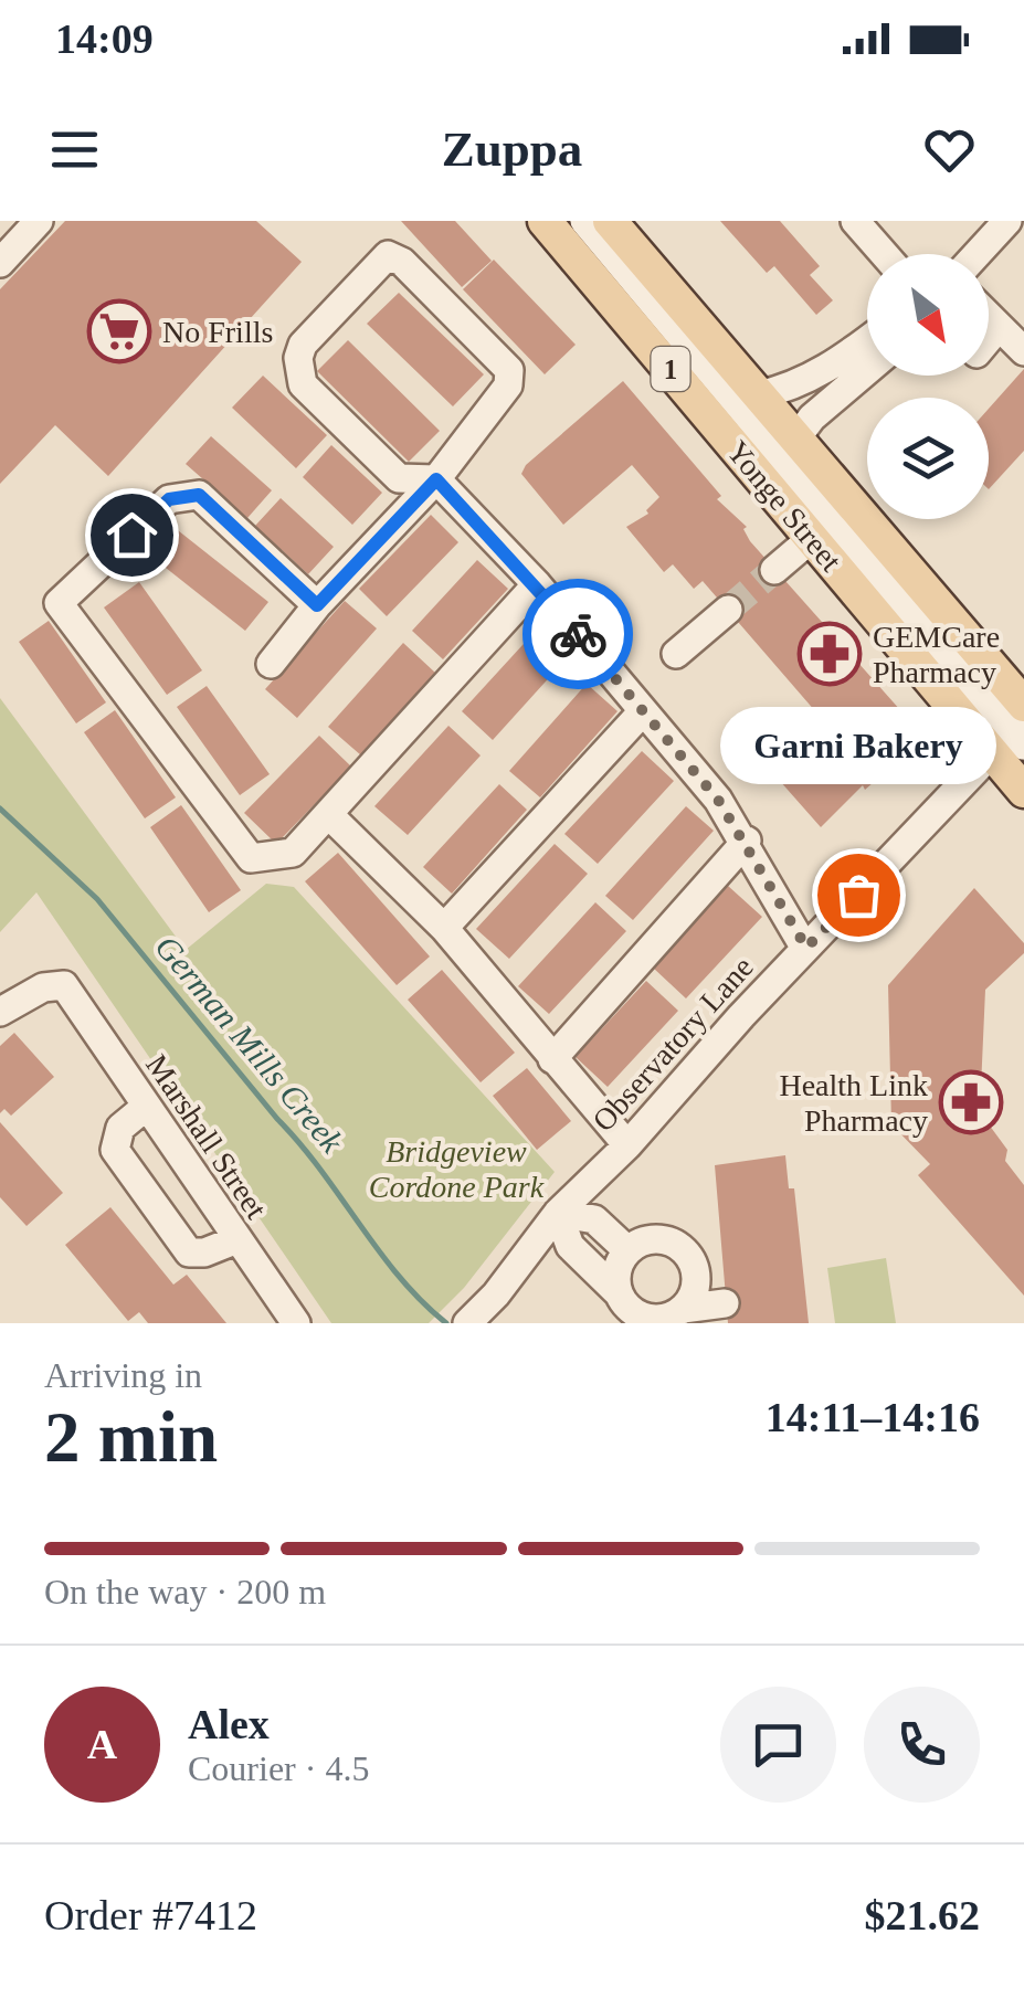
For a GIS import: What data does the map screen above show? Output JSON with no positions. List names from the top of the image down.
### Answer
{
  "streets": {
    "main road": ["1", "Yonge Street"],
    "street": ["Observatory Lane", "Marshall Street"]
  },
  "crossings": [
    ["Yonge Street", "Observatory Lane"]
  ],
  "water": ["German Mills Creek"],
  "parks": ["Bridgeview Cordone Park"],
  "places": {
    "supermarket": ["No Frills"],
    "pharmacy": ["GEMCare Pharmacy", "Health Link Pharmacy"],
    "other": ["Garni Bakery"]
  },
  "north": "bottom right",
  "page": {
    "status": "14:09",
    "header": "Zuppa",
    "bubble": "Garni Bakery",
    "heading": ["2 min", "Arriving in", "14:11–14:16"],
    "panel": [
      "Alex",
      "Courier · 4.5",
      "Order #7412",
      "$21.62"
    ],
    "bar": "On the way · 200 m",
    "round": "A"
  }
}
